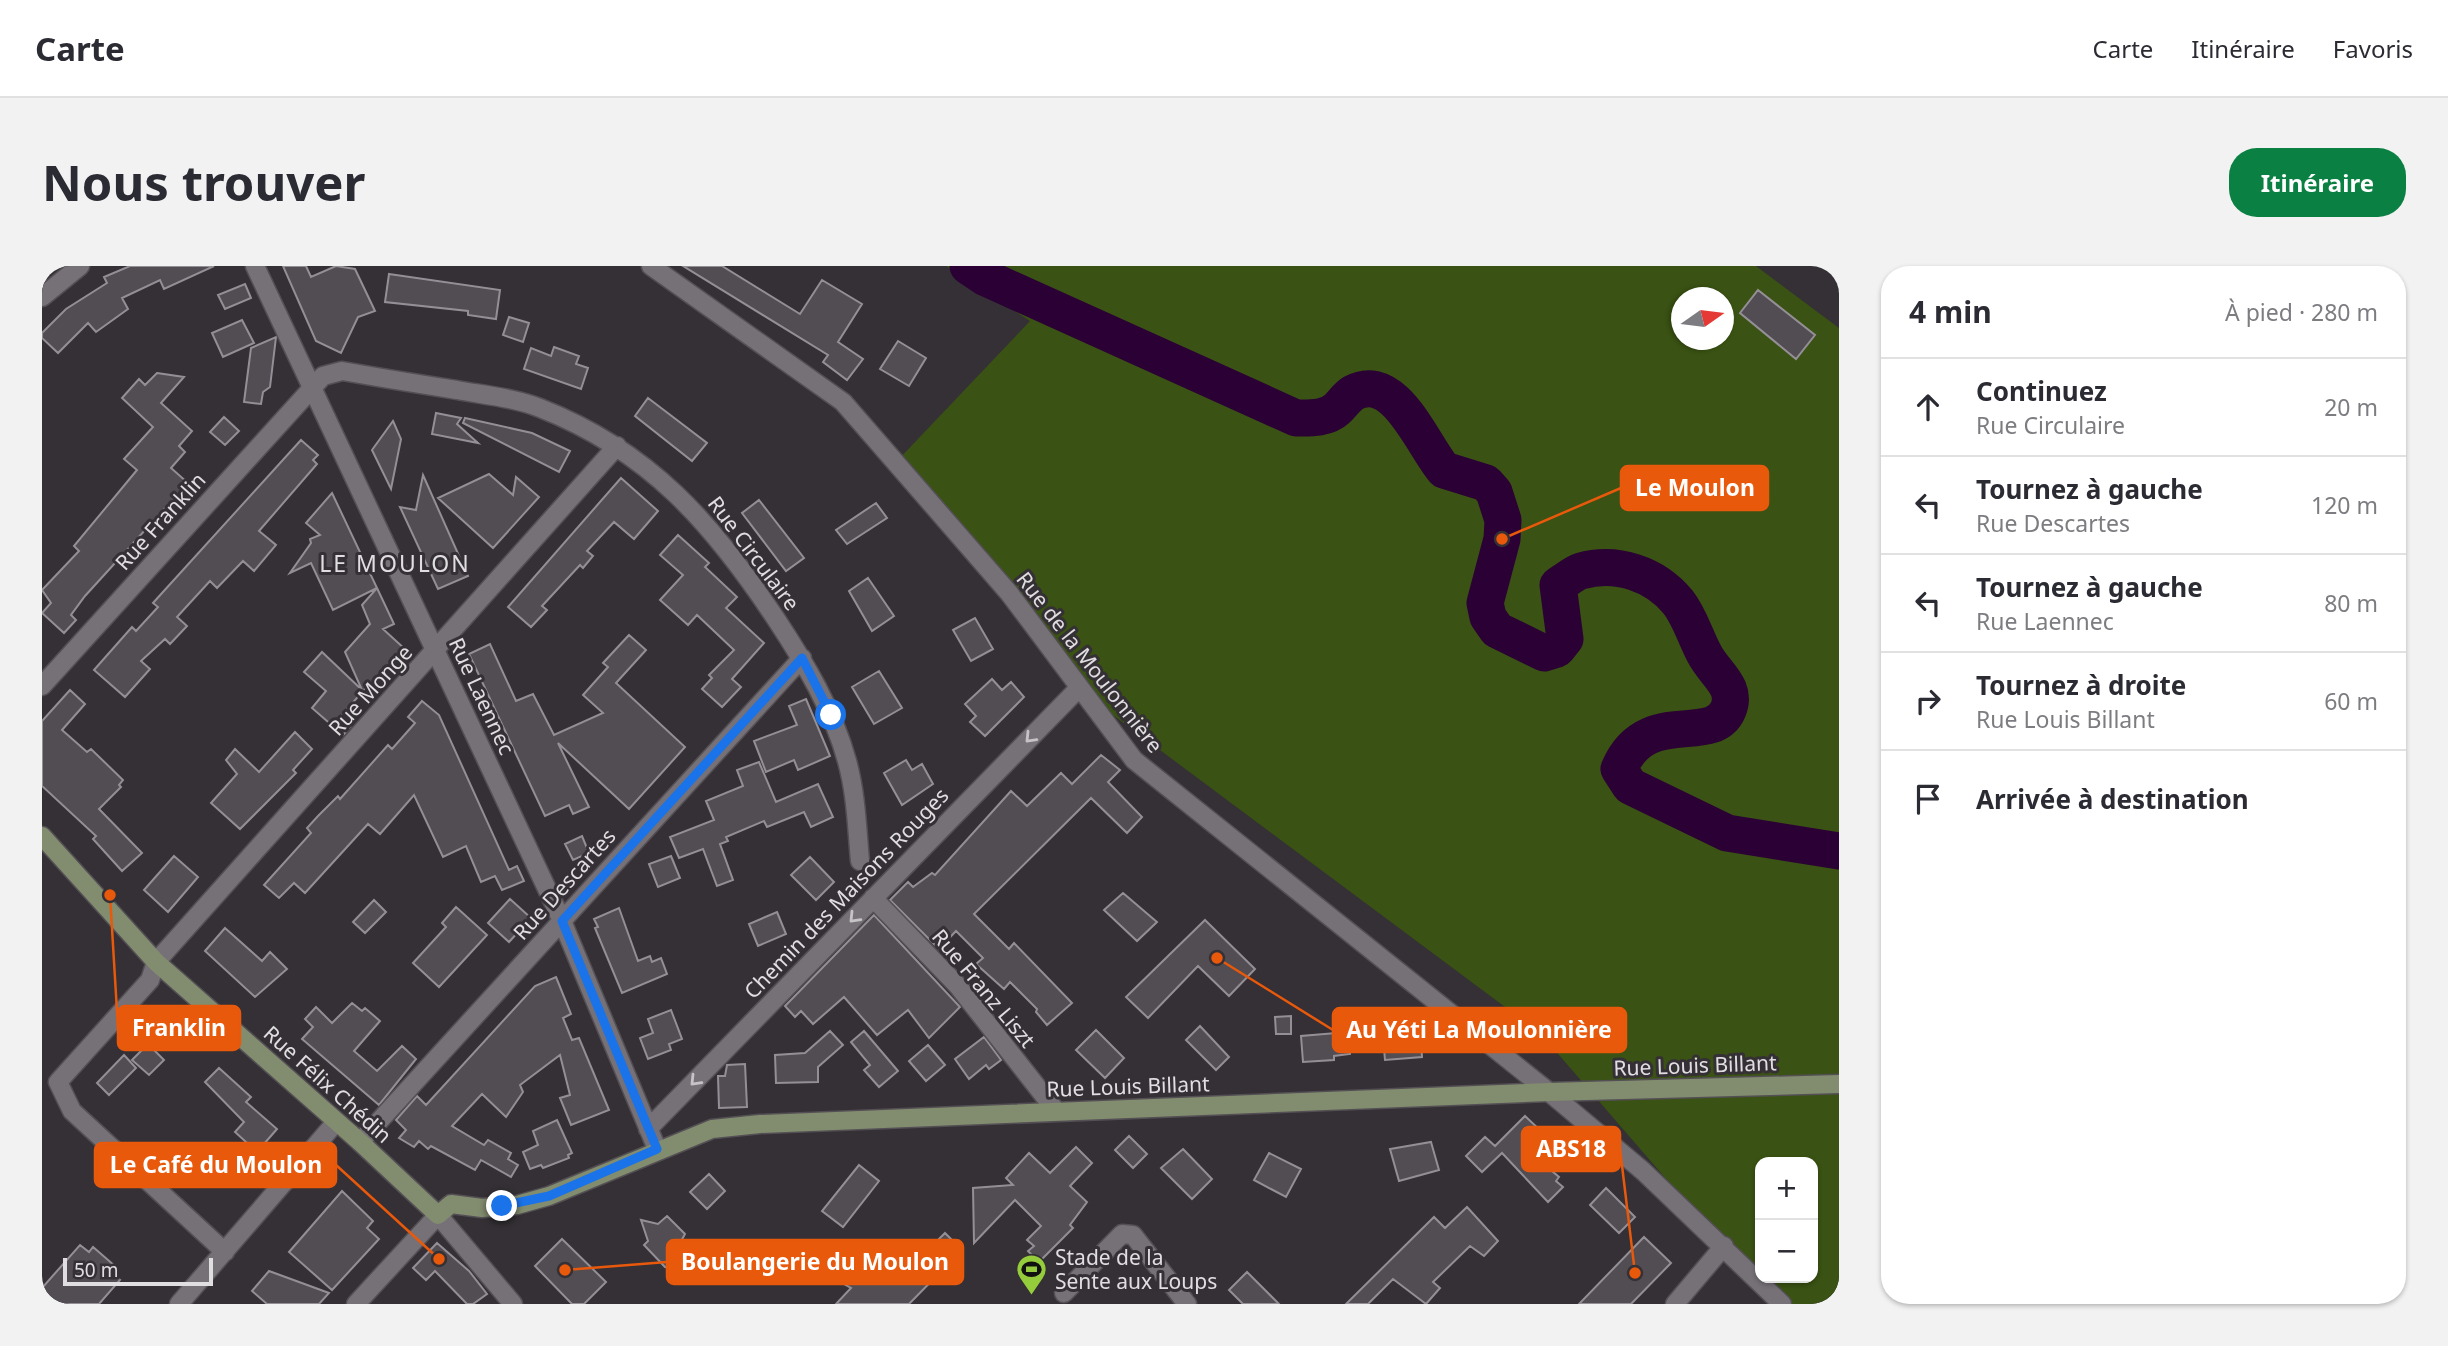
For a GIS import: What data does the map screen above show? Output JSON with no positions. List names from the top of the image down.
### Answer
{
  "streets": {
    "street": [
      "Rue Franklin",
      "Rue Circulaire",
      "Rue de la Moulonnière",
      "Rue Monge",
      "Rue Laennec",
      "Rue Descartes",
      "Chemin des Maisons Rouges",
      "Rue Franz Liszt",
      "Rue Louis Billant",
      "Rue Félix Chédin"
    ]
  },
  "crossings": [
    ["Rue Franklin", "Rue Circulaire"],
    ["Rue Franklin", "Rue Laennec"],
    ["Rue Circulaire", "Rue Monge"],
    ["Rue Circulaire", "Rue Laennec"],
    ["Rue Circulaire", "Rue Descartes"],
    ["Rue de la Moulonnière", "Chemin des Maisons Rouges"],
    ["Rue de la Moulonnière", "Rue Louis Billant"],
    ["Rue Monge", "Rue Laennec"],
    ["Rue Monge", "Rue Félix Chédin"],
    ["Rue Laennec", "Rue Descartes"],
    ["Rue Laennec", "Chemin des Maisons Rouges"],
    ["Rue Laennec", "Rue Louis Billant"],
    ["Rue Descartes", "Rue Félix Chédin"],
    ["Chemin des Maisons Rouges", "Rue Franz Liszt"],
    ["Rue Franz Liszt", "Rue Louis Billant"],
    ["Rue Louis Billant", "Rue Félix Chédin"]
  ],
  "one_way": ["Chemin des Maisons Rouges"],
  "districts": ["LE MOULON"],
  "places": {
    "other": [
      "Le Moulon",
      "Franklin",
      "Au Yéti La Moulonnière",
      "Le Café du Moulon",
      "Boulangerie du Moulon",
      "ABS18"
    ],
    "sports": ["Stade de la Sente aux Loups"]
  },
  "scale_bar": "50 m",
  "north": "right",
  "page": {
    "header": "Carte",
    "nav": ["Carte", "Itinéraire", "Favoris"],
    "buttons": "Itinéraire",
    "title": "Nous trouver",
    "heading": ["4 min", "À pied · 280 m"],
    "list": [
      ["Continuez", "Rue Circulaire", "20 m"],
      ["Tournez à gauche", "Rue Descartes", "120 m"],
      ["Tournez à gauche", "Rue Laennec", "80 m"],
      ["Tournez à droite", "Rue Louis Billant", "60 m"],
      "Arrivée à destination"
    ],
    "map_buttons": ["+", "−"],
    "scale": "50 m"
  }
}
